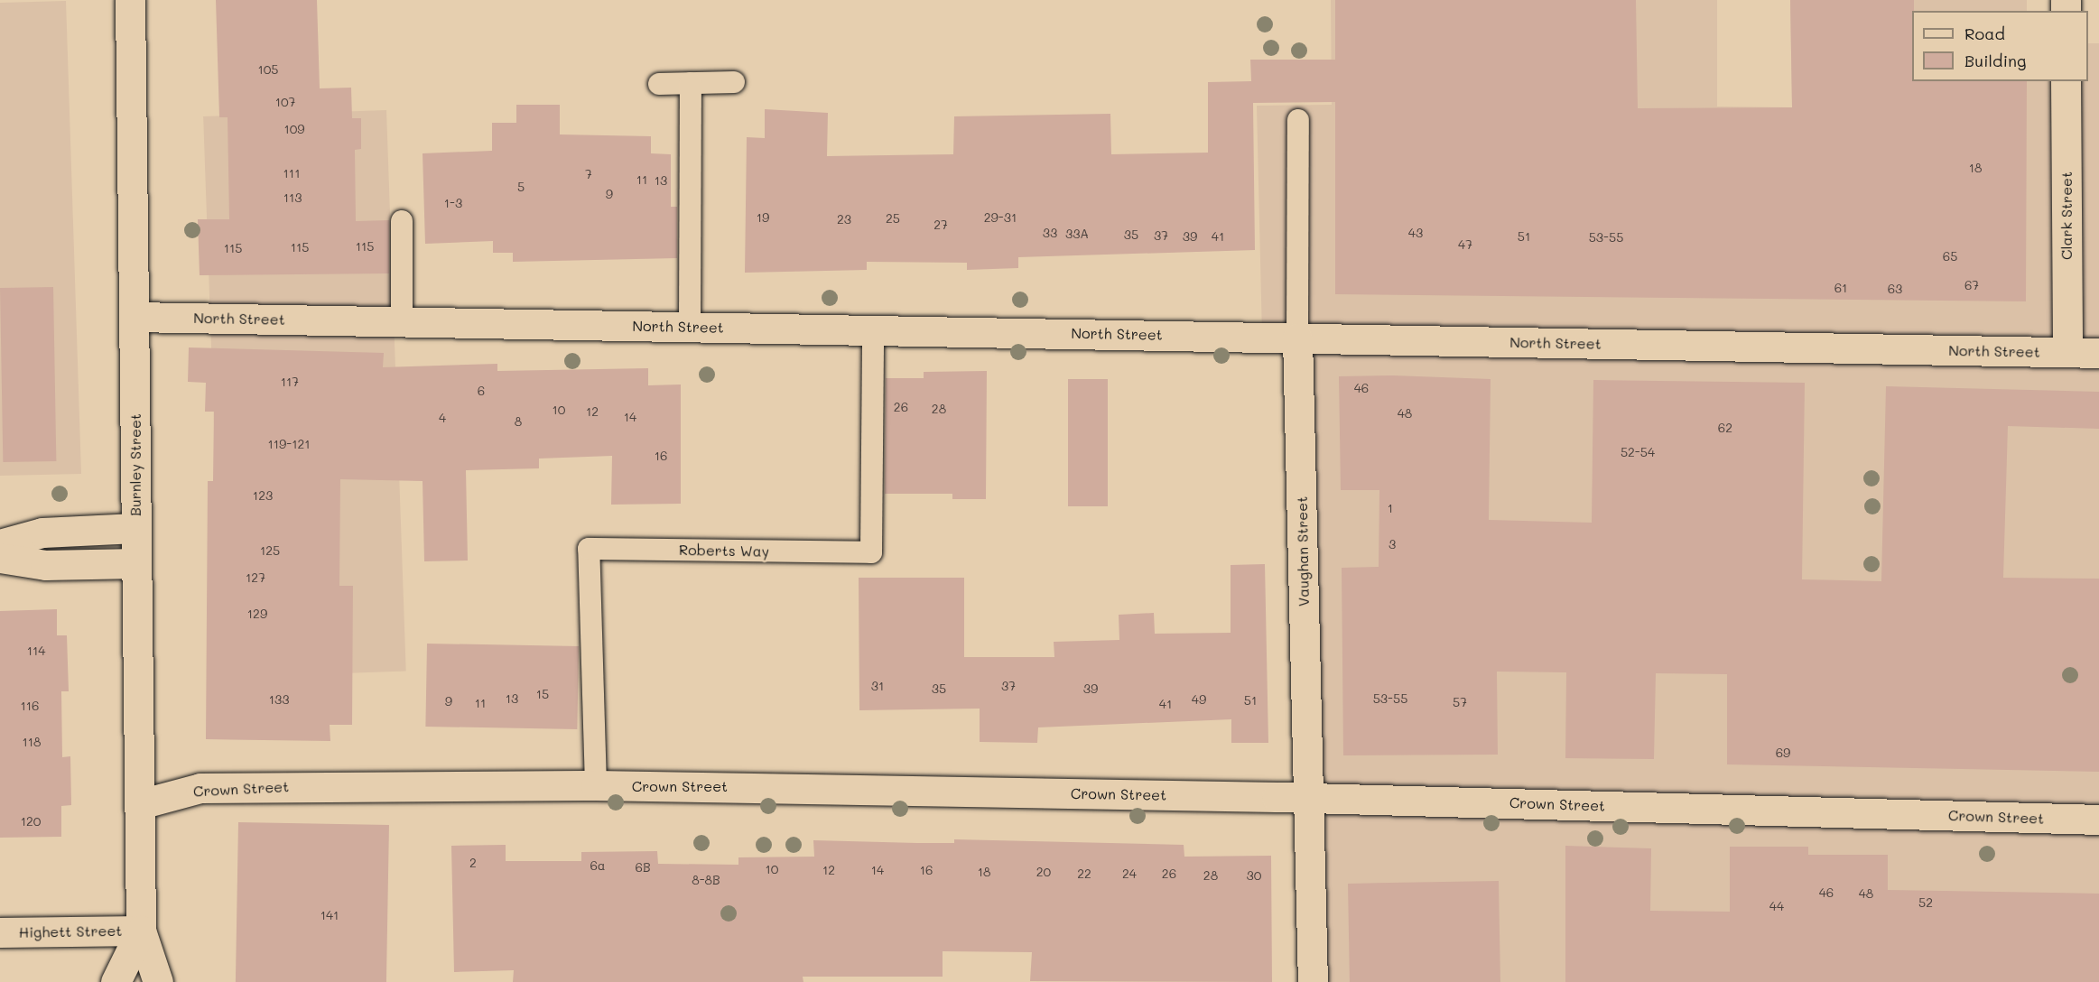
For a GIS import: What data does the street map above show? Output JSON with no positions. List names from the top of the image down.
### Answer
{
  "streets": {
    "street": [
      "Clark Street",
      "North Street",
      "Burnley Street",
      "Vaughan Street",
      "Crown Street",
      "Highett Street"
    ],
    "lane": ["Roberts Way"]
  },
  "crossings": [
    ["Clark Street", "North Street"],
    ["North Street", "Burnley Street"],
    ["North Street", "Roberts Way"],
    ["North Street", "Vaughan Street"],
    ["Burnley Street", "Crown Street"],
    ["Burnley Street", "Highett Street"],
    ["Roberts Way", "Crown Street"],
    ["Vaughan Street", "Crown Street"]
  ],
  "house_numbers": [
    "105",
    "107",
    "109",
    "18",
    "111",
    "7",
    "11",
    "13",
    "5",
    "9",
    "113",
    "1-3",
    "19",
    "29-31",
    "25",
    "23",
    "27",
    "33",
    "43",
    "33A",
    "35",
    "37",
    "39",
    "41",
    "51",
    "53-55",
    "47",
    "115",
    "115",
    "115",
    "65",
    "67",
    "61",
    "63",
    "117",
    "46",
    "6",
    "26",
    "28",
    "10",
    "12",
    "48",
    "14",
    "4",
    "8",
    "62",
    "119-121",
    "52-54",
    "16",
    "123",
    "1",
    "3",
    "125",
    "127",
    "129",
    "114",
    "31",
    "37",
    "35",
    "39",
    "15",
    "13",
    "53-55",
    "133",
    "49",
    "51",
    "9",
    "57",
    "11",
    "41",
    "116",
    "118",
    "69",
    "120",
    "2",
    "6a",
    "6B",
    "10",
    "12",
    "14",
    "16",
    "18",
    "20",
    "22",
    "24",
    "26",
    "28",
    "30",
    "8-8B",
    "46",
    "48",
    "52",
    "44",
    "141"
  ],
  "legend": ["Road", "Building"]
}
